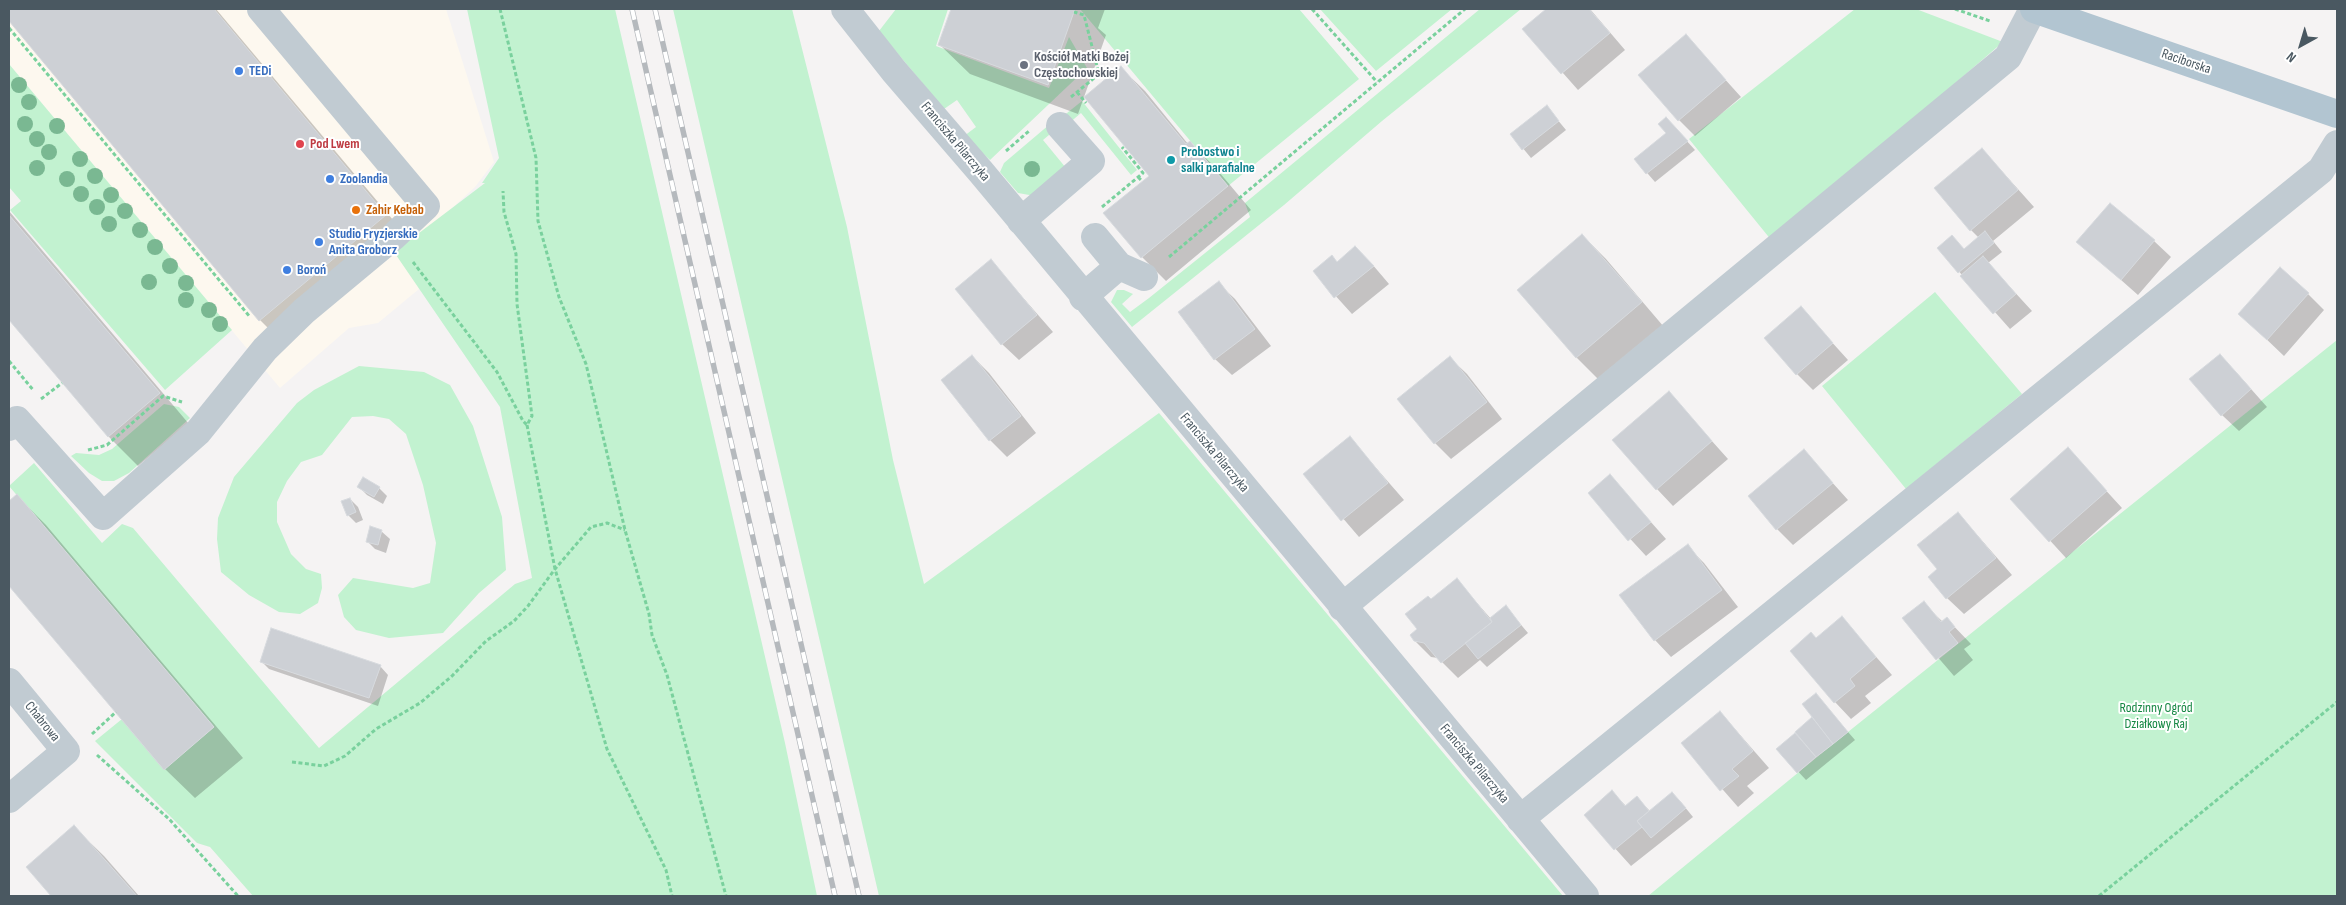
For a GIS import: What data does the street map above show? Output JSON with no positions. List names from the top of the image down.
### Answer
{
  "streets": {
    "main road": ["Raciborska"],
    "street": ["Franciszka Pilarczyka", "Chabrowa"]
  },
  "parks": ["Rodzinny Ogród Działkowy Raj"],
  "places": [
    "Kościół Matki Bożej Częstochowskiej",
    "TEDi",
    "Pod Lwem",
    "Probostwo i salki parafialne",
    "Zoolandia",
    "Zahir Kebab",
    "Studio Fryzjerskie Anita Groborz",
    "Boroń"
  ],
  "north": "bottom left"
}
